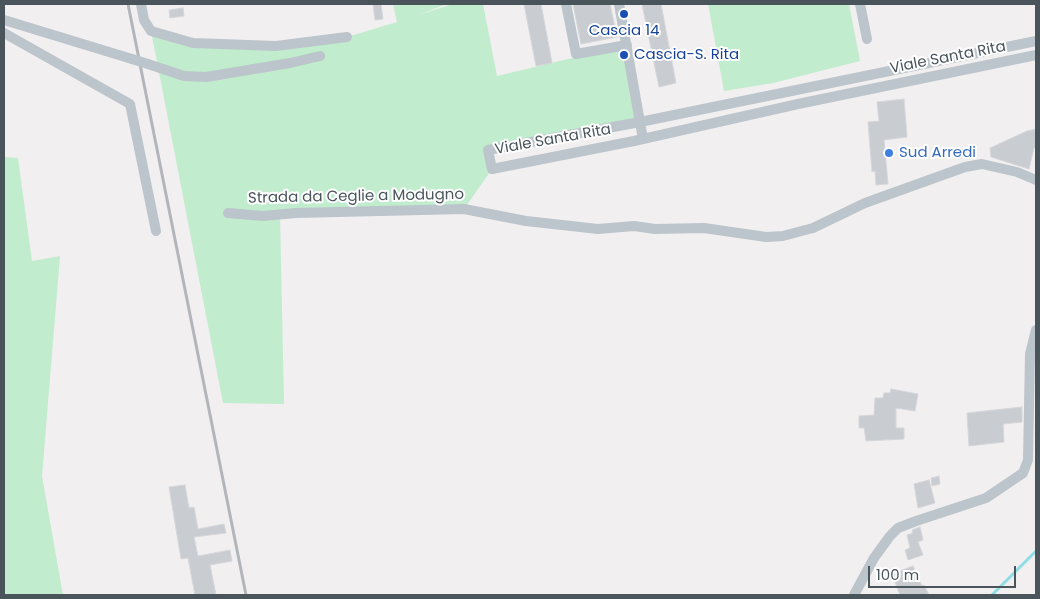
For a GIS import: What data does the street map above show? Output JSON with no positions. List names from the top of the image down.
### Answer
{
  "streets": {
    "street": ["Viale Santa Rita", "Strada da Ceglie a Modugno"]
  },
  "places": ["Cascia 14", "Cascia-S. Rita", "Sud Arredi"],
  "scale_bar": "100 m"
}
